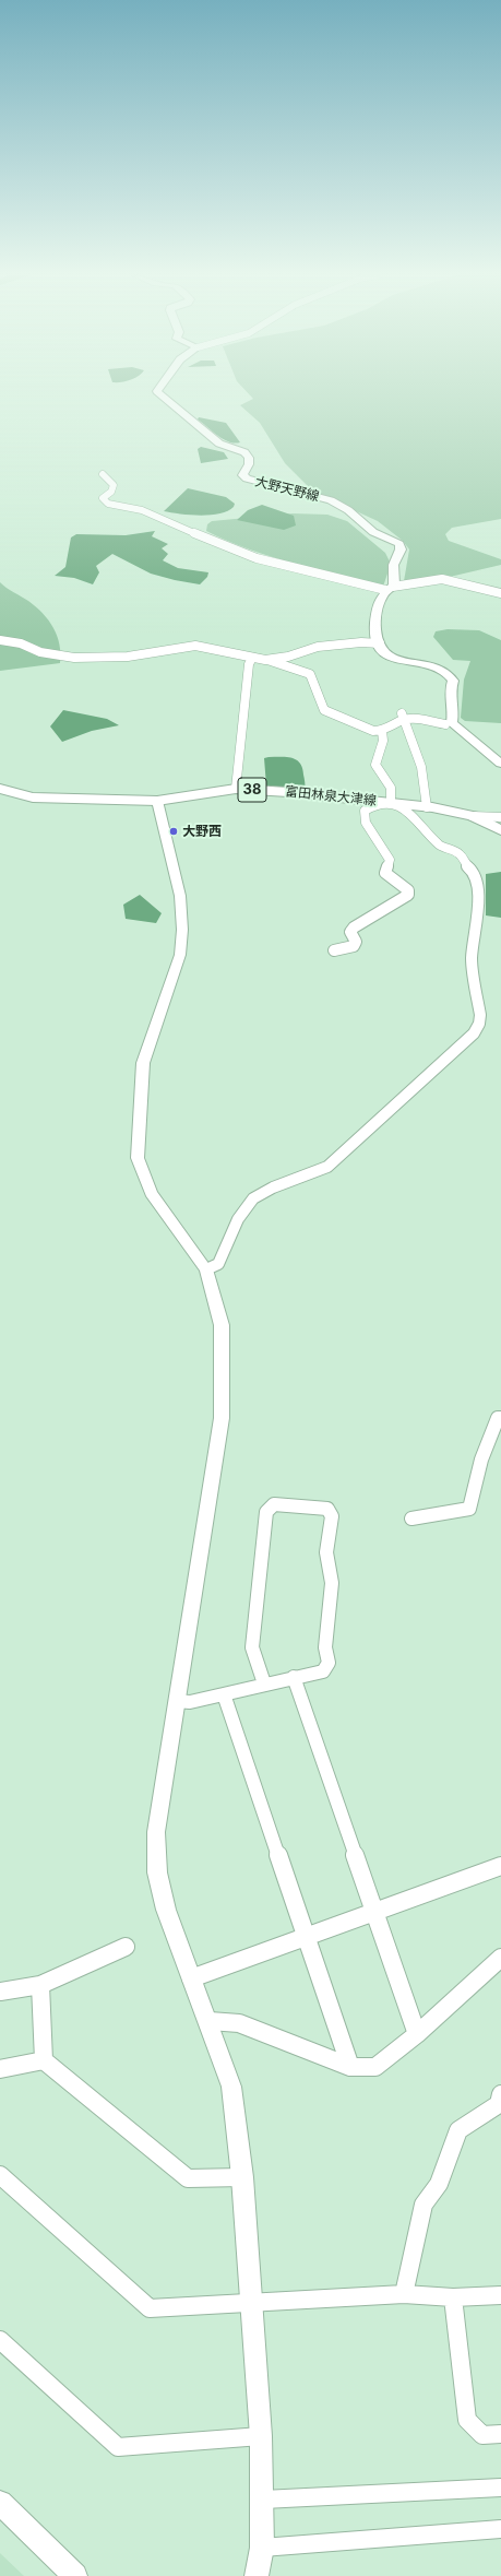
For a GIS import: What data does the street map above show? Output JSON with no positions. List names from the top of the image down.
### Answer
{
  "streets": {
    "main road": ["大野天野線", "38", "富田林泉大津線"]
  },
  "places": ["大野西"]
}
